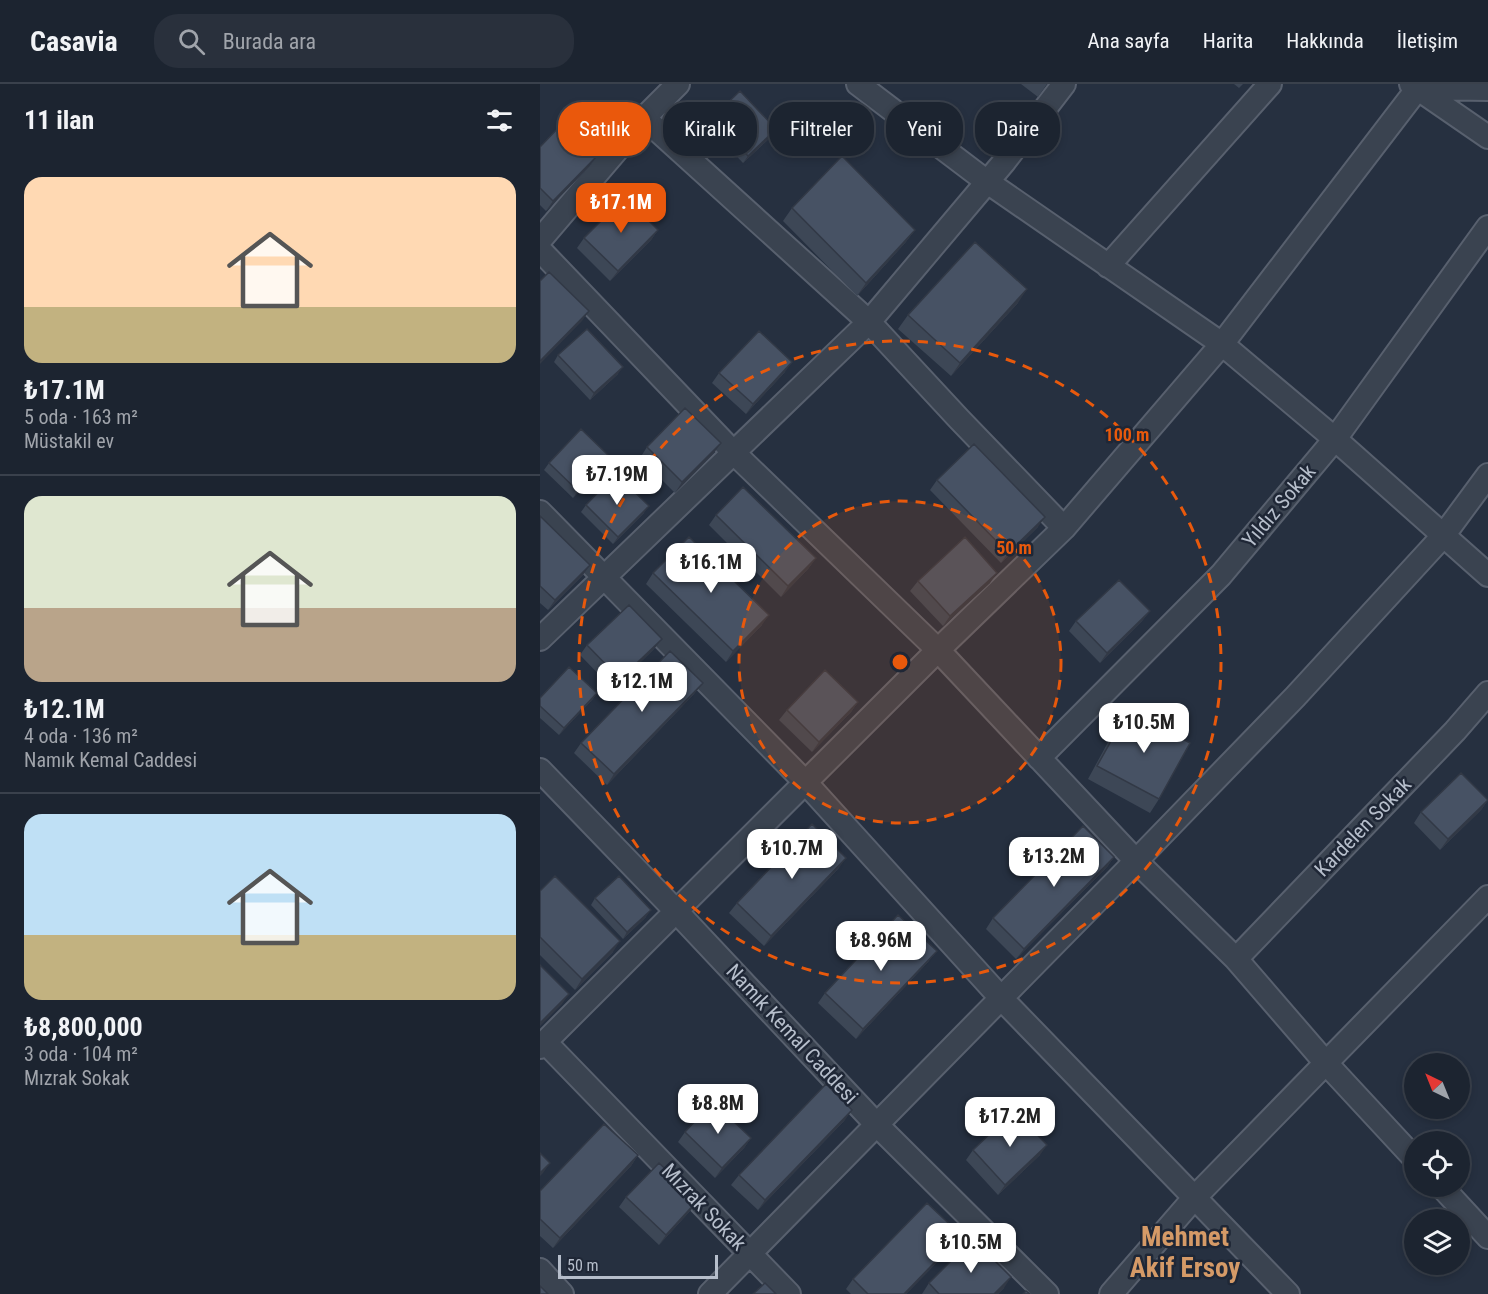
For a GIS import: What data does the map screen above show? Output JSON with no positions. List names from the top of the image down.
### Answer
{
  "streets": {
    "street": [
      "Yıldız Sokak",
      "Kardelen Sokak",
      "Namık Kemal Caddesi",
      "Mızrak Sokak"
    ]
  },
  "districts": ["Mehmet Akif Ersoy"],
  "scale_bar": "50 m",
  "north": "top left",
  "page": {
    "header": "Casavia",
    "search": "Burada ara",
    "nav": [
      "Ana sayfa",
      "Harita",
      "Hakkında",
      "İletişim"
    ],
    "heading": "11 ilan",
    "chip": [
      "Satılık",
      "Kiralık",
      "Filtreler",
      "Yeni",
      "Daire"
    ],
    "list": [
      {
        "name": "₺17.1M",
        "note": "5 oda · 163 m² · Müstakil ev"
      },
      {
        "name": "₺12.1M",
        "note": "4 oda · 136 m² · Namık Kemal Caddesi"
      },
      {
        "name": "₺8,800,000",
        "note": "3 oda · 104 m² · Mızrak Sokak"
      }
    ],
    "price": [
      "₺17.1M",
      "₺7.19M",
      "₺16.1M",
      "₺12.1M",
      "₺10.5M",
      "₺10.7M",
      "₺13.2M",
      "₺8.96M",
      "₺8.8M",
      "₺17.2M",
      "₺10.5M"
    ],
    "scale": "50 m"
  },
  "rings": ["100 m", "50 m"]
}
